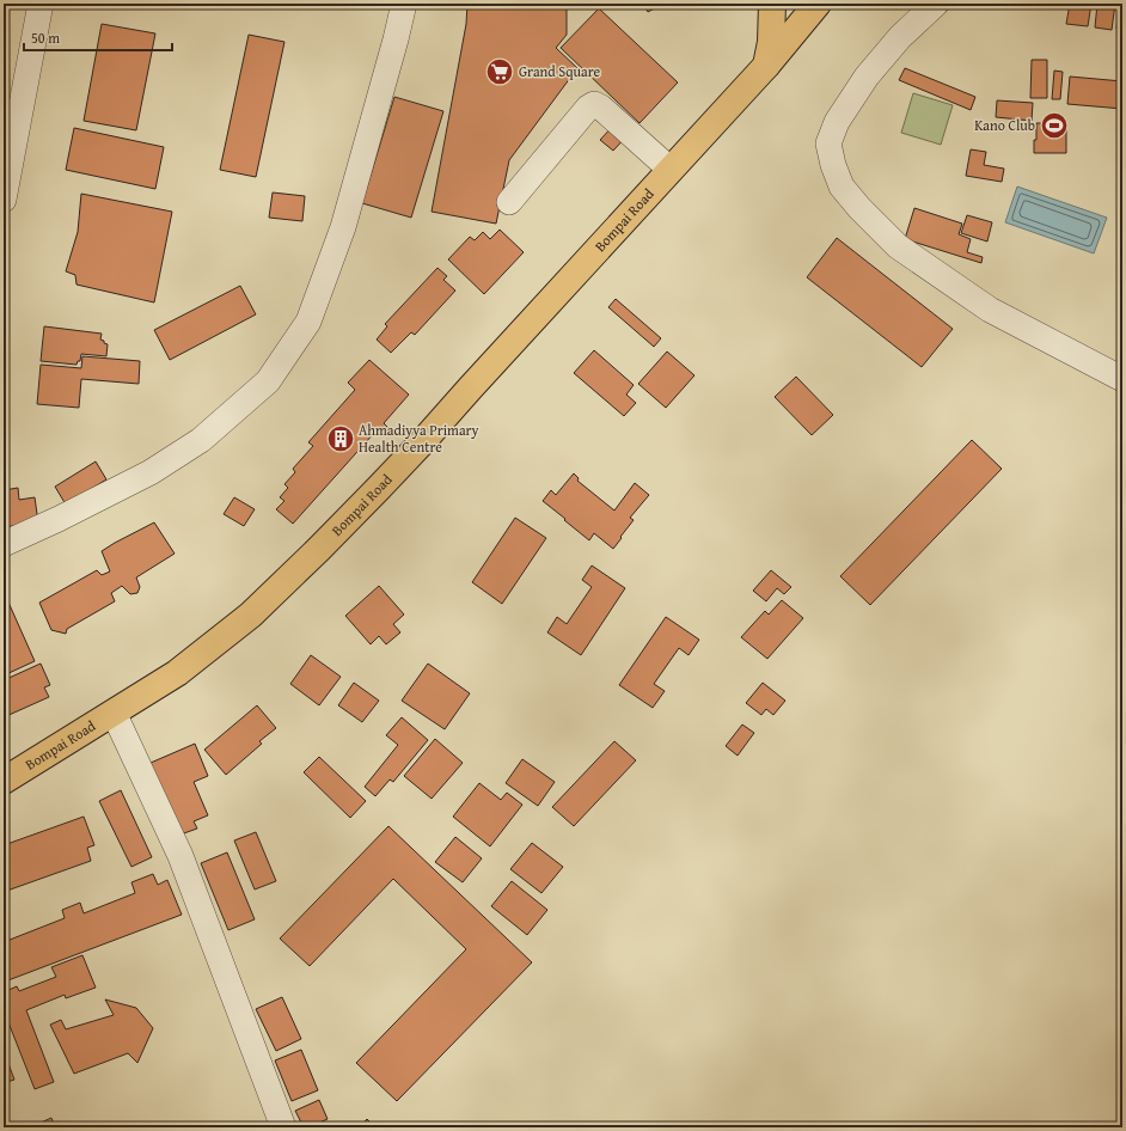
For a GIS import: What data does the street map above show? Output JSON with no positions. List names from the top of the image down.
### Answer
{
  "streets": {
    "main road": ["Bompai Road"]
  },
  "places": {
    "supermarket": ["Grand Square"],
    "sports": ["Kano Club"],
    "building": ["Ahmadiyya Primary Health Centre"]
  },
  "scale_bar": "50 m"
}
